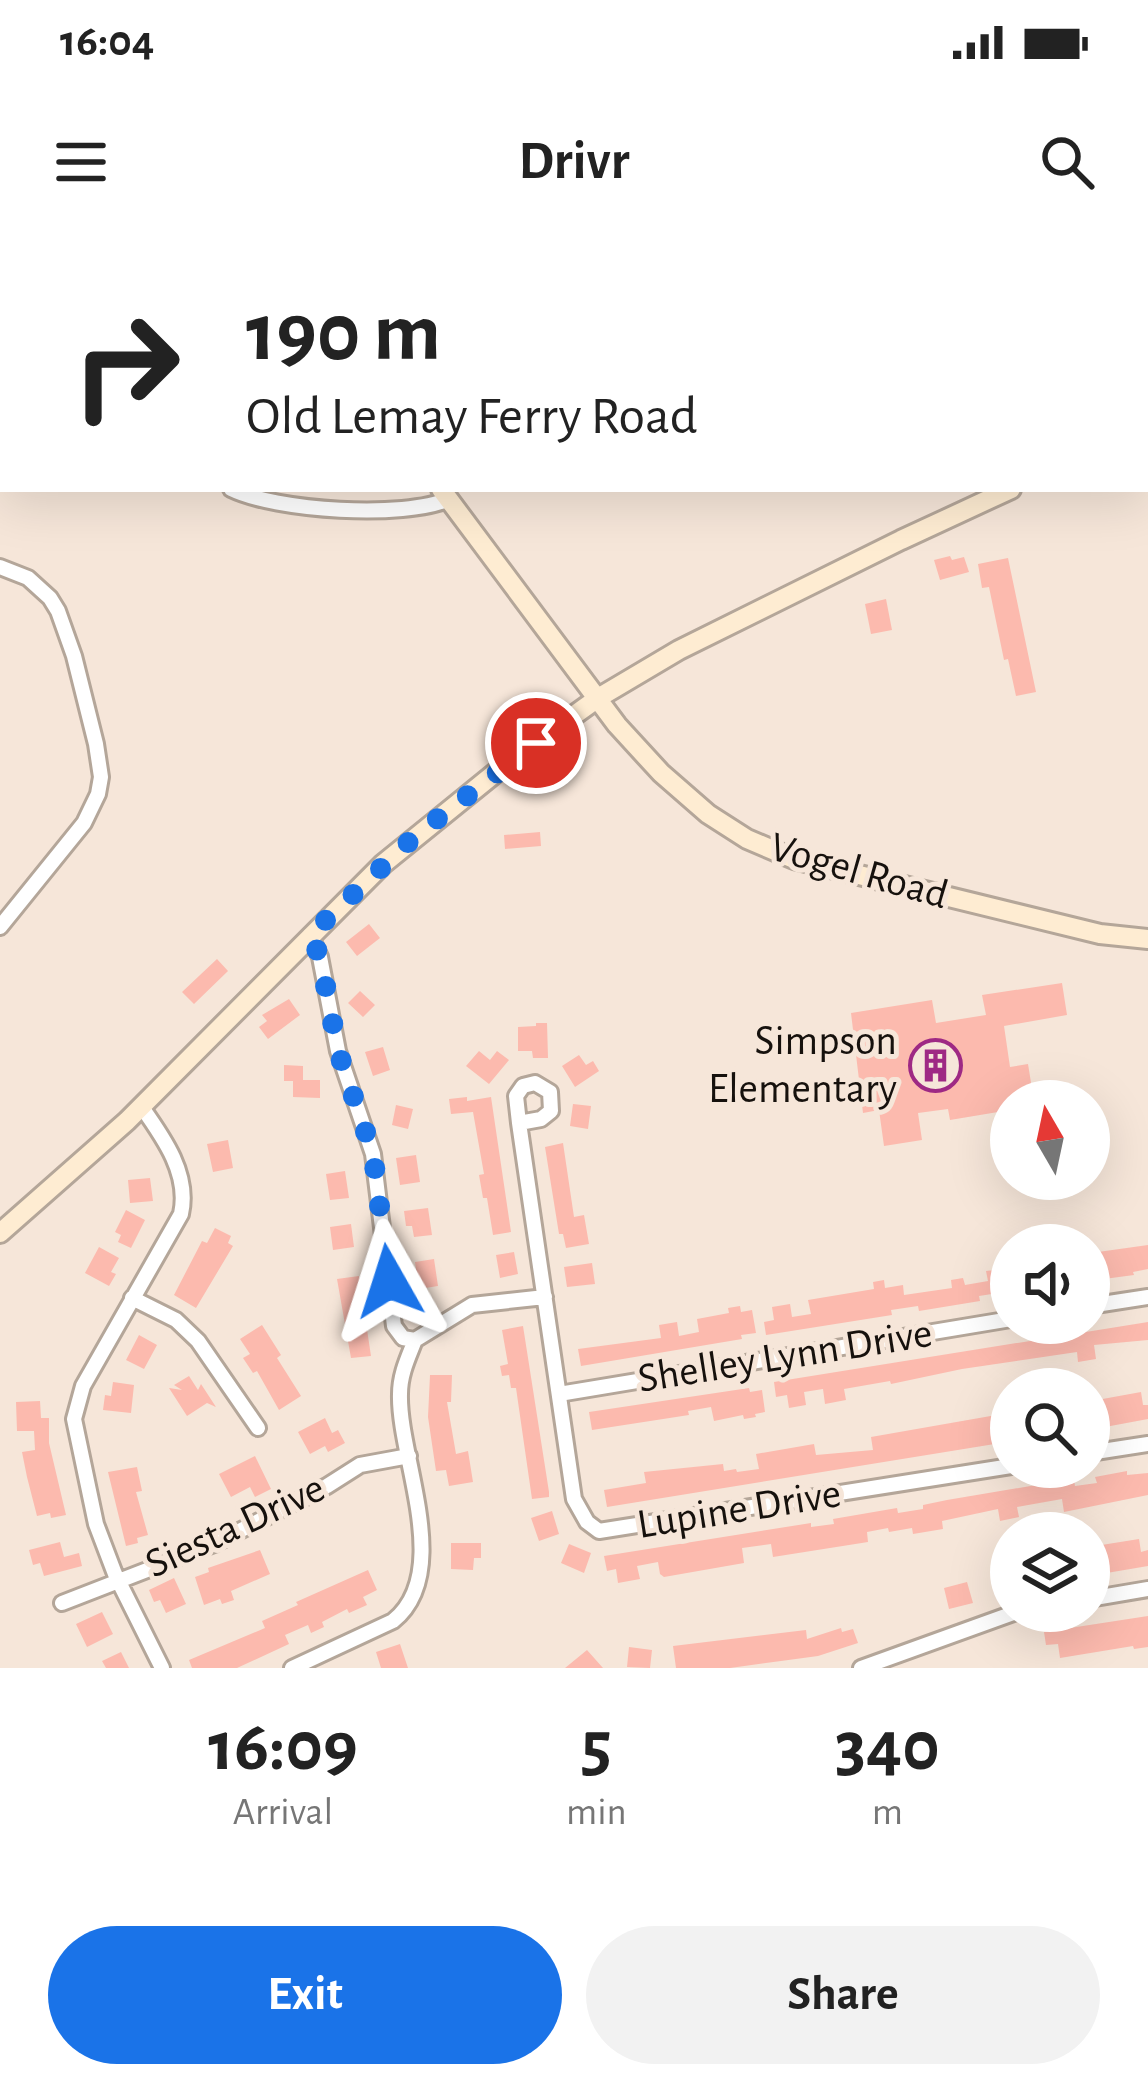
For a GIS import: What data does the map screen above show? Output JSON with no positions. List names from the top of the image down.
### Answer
{
  "streets": {
    "main road": ["Vogel Road"],
    "street": ["Shelley Lynn Drive", "Lupine Drive", "Siesta Drive"]
  },
  "crossings": [
    ["Shelley Lynn Drive", "Lupine Drive"]
  ],
  "places": {
    "building": ["Simpson Elementary"]
  },
  "north": "top",
  "page": {
    "status": "16:04",
    "header": "Drivr",
    "turn": ["190 m", "Old Lemay Ferry Road"],
    "eta": [
      "16:09",
      "Arrival",
      "5",
      "min",
      "340",
      "m"
    ],
    "buttons": ["Exit", "Share"]
  }
}
